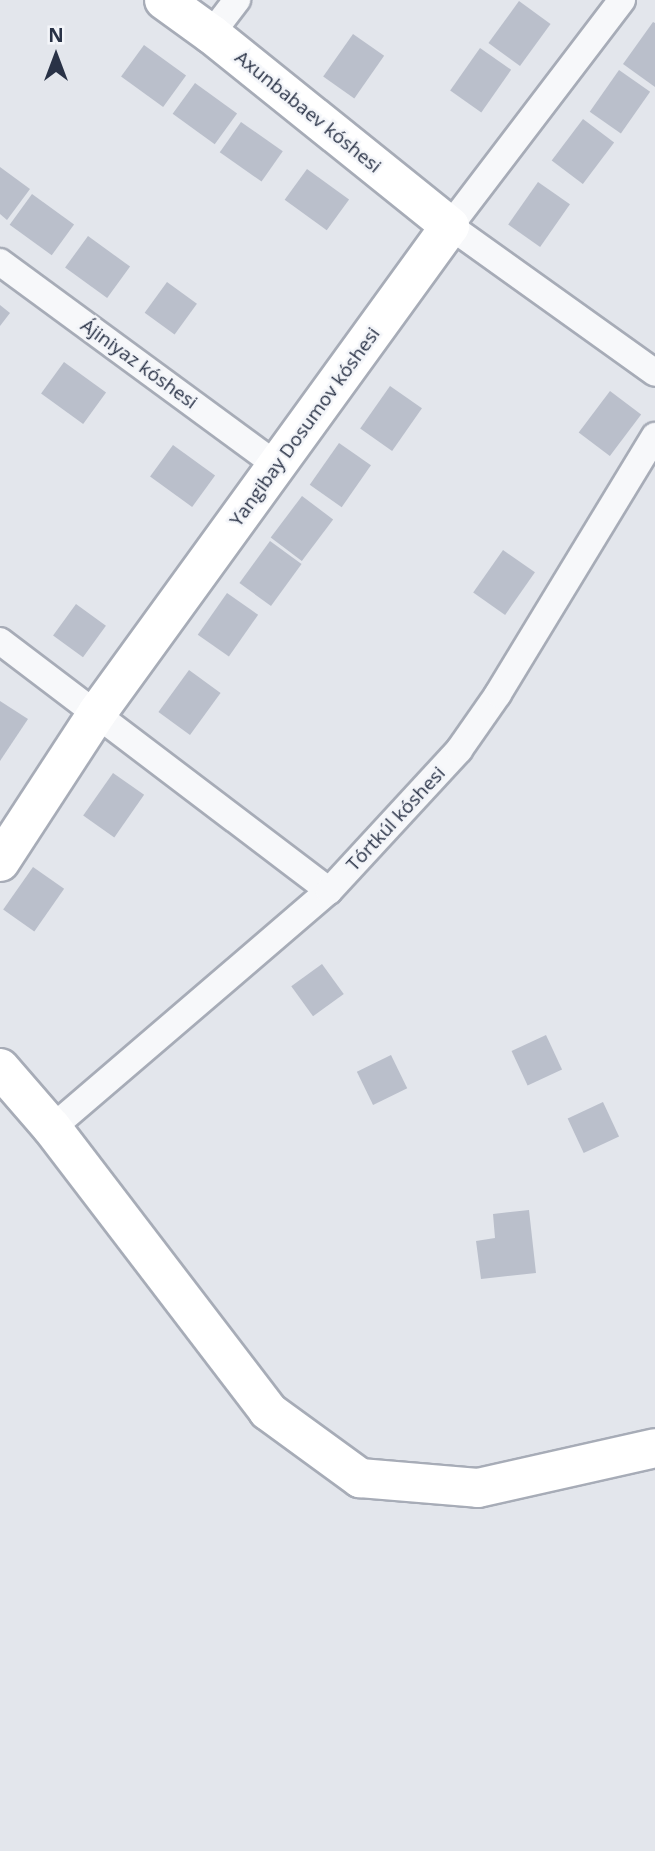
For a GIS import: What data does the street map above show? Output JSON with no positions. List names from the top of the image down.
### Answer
{
  "streets": {
    "street": [
      "Axunbabaev kóshesi",
      "Ájiniyaz kóshesi",
      "Yangibay Dosumov kóshesi",
      "Tórtkúl kóshesi"
    ]
  },
  "crossings": [
    ["Axunbabaev kóshesi", "Yangibay Dosumov kóshesi"],
    ["Ájiniyaz kóshesi", "Yangibay Dosumov kóshesi"]
  ],
  "north": "top"
}
